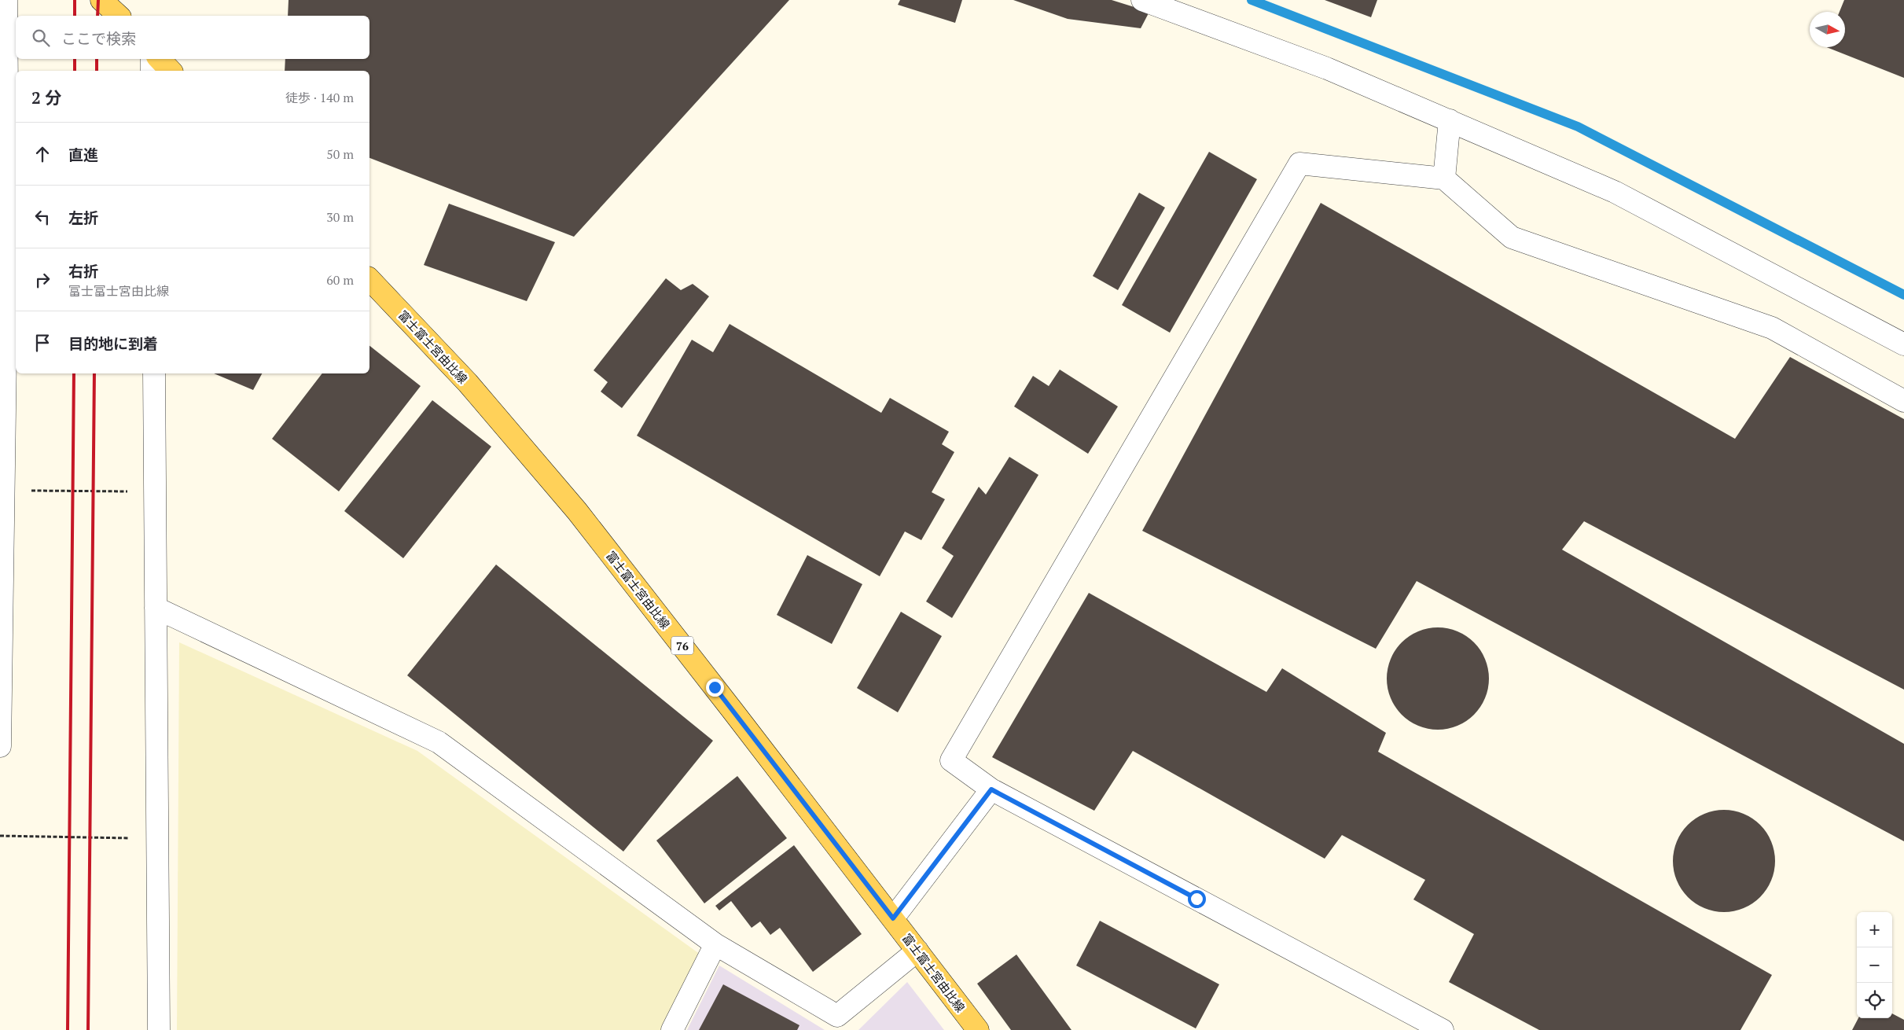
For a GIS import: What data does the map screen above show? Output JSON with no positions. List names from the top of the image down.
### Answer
{
  "streets": {
    "main road": ["富士富士宮由比線", "76"]
  },
  "north": "right",
  "page": {
    "search": "ここで検索",
    "heading": ["2 分", "徒歩 · 140 m"],
    "list": [
      ["直進", "50 m"],
      ["左折", "30 m"],
      ["右折", "富士富士宮由比線", "60 m"],
      "目的地に到着"
    ],
    "map_buttons": ["+", "−"]
  }
}
